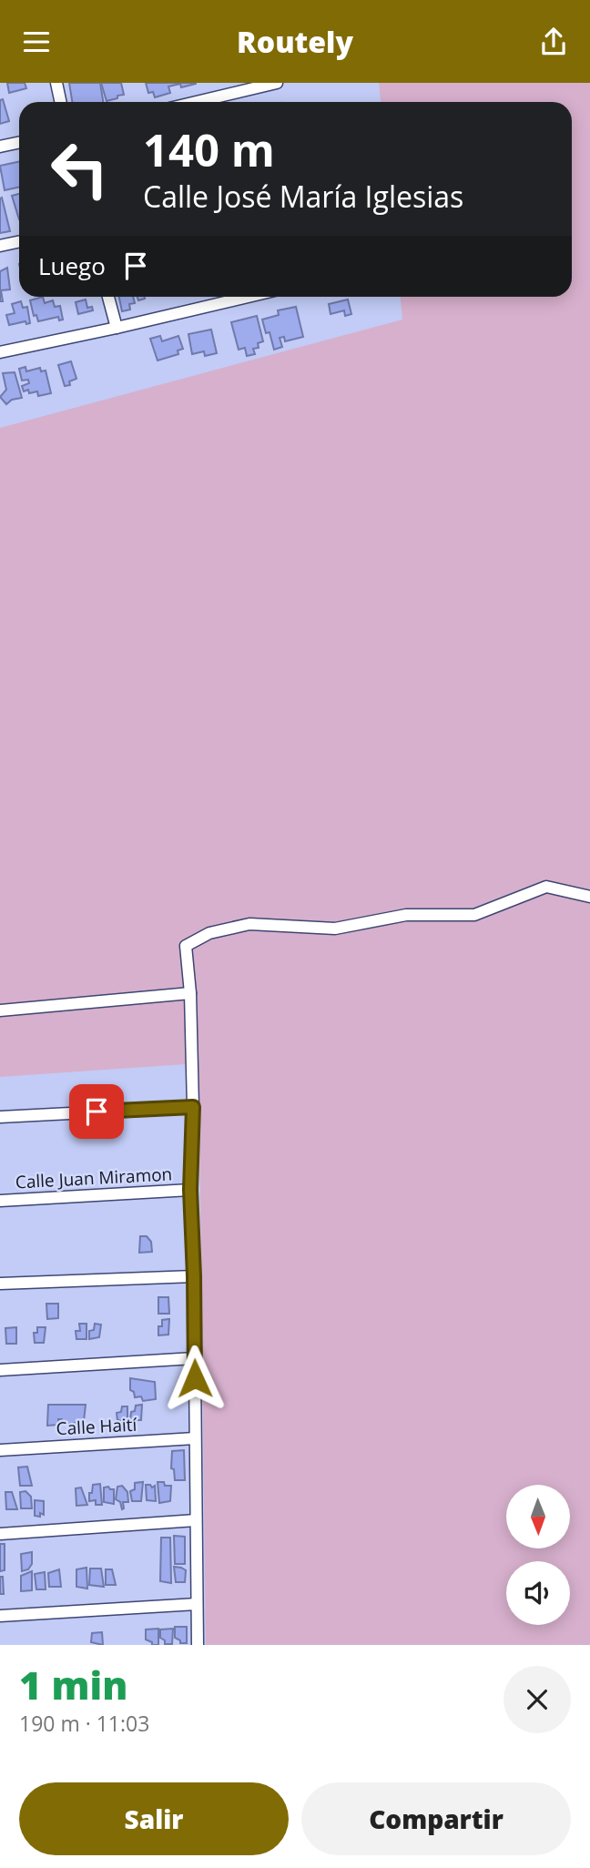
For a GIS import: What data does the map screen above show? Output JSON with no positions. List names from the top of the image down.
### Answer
{
  "streets": {
    "street": ["Calle Juan Miramon", "Calle Haití"]
  },
  "north": "bottom",
  "page": {
    "header": "Routely",
    "turn": ["140 m", "Calle José María Iglesias"],
    "then": "Luego",
    "heading": ["1 min", "190 m · 11:03"],
    "buttons": ["Salir", "Compartir"]
  }
}
